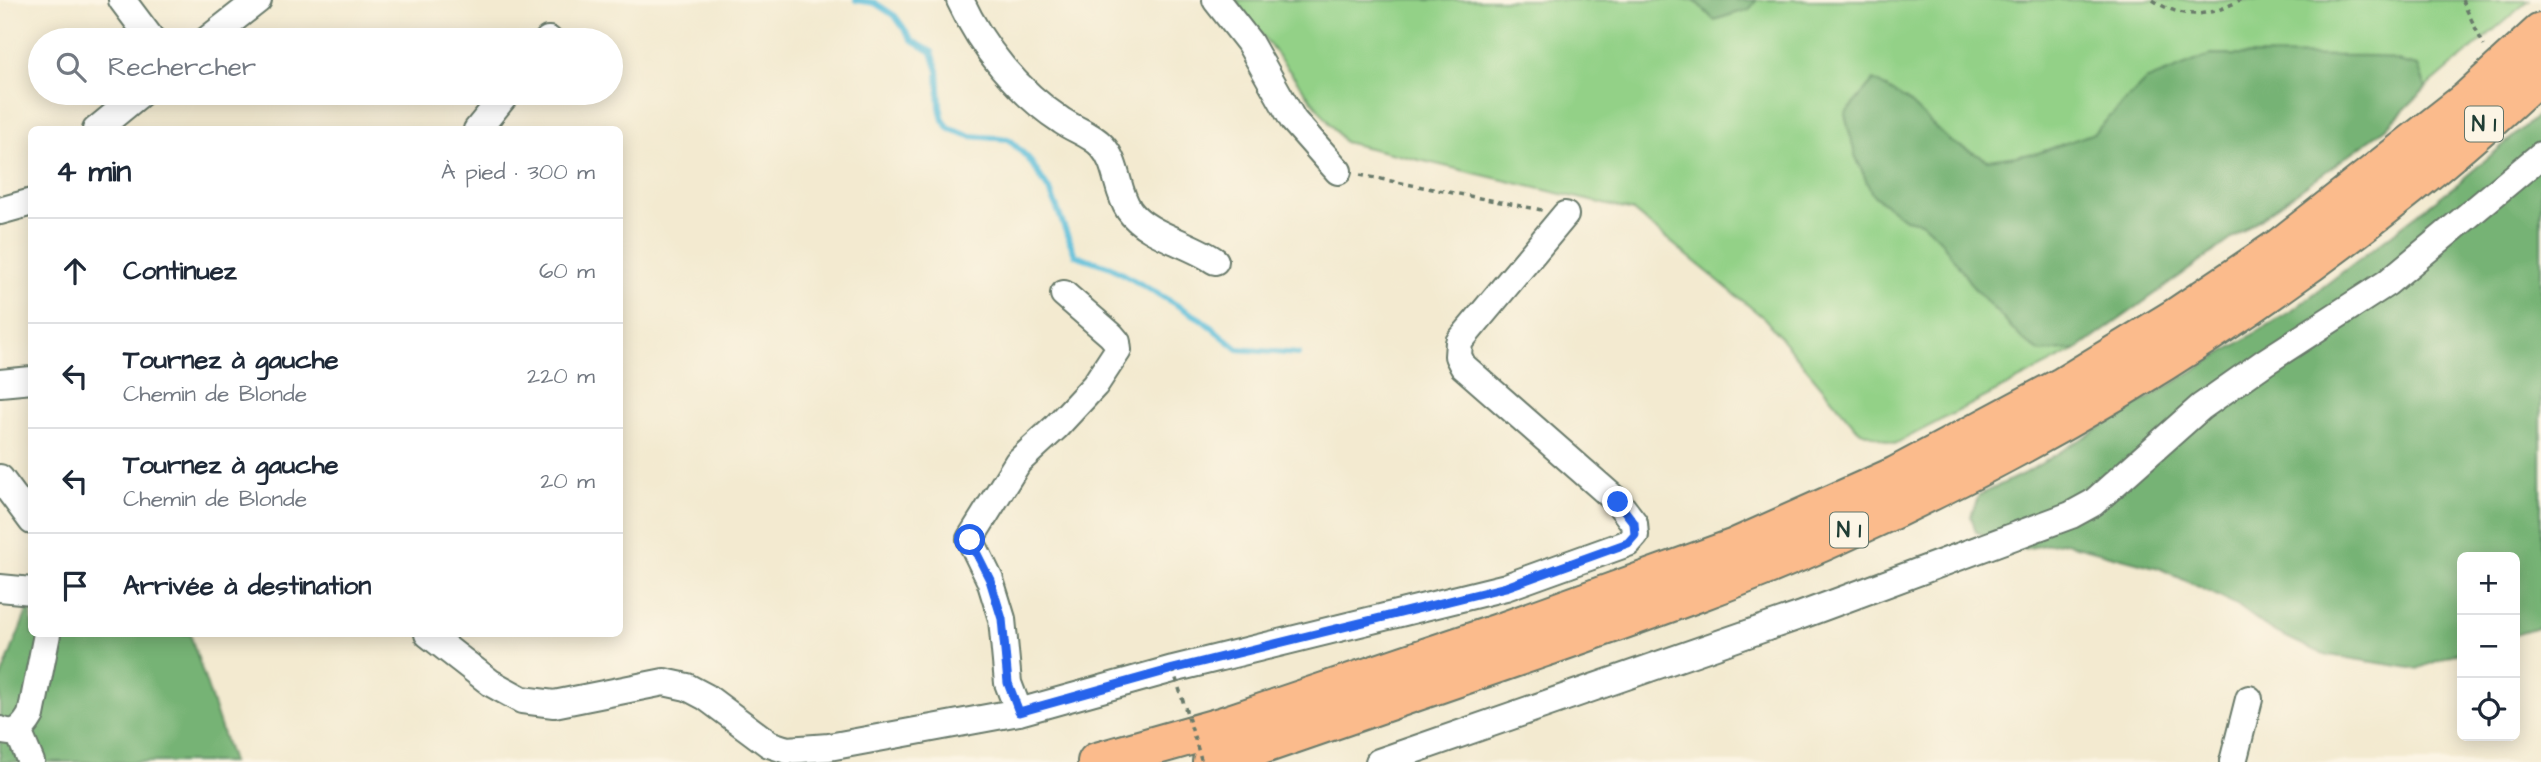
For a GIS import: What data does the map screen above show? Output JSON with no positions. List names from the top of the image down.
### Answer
{
  "streets": {
    "highway": ["N 1"]
  },
  "page": {
    "search": "Rechercher",
    "heading": ["4 min", "À pied · 300 m"],
    "list": [
      ["Continuez", "60 m"],
      ["Tournez à gauche", "Chemin de Blonde", "220 m"],
      ["Tournez à gauche", "Chemin de Blonde", "20 m"],
      "Arrivée à destination"
    ],
    "map_buttons": ["+", "−"]
  }
}
